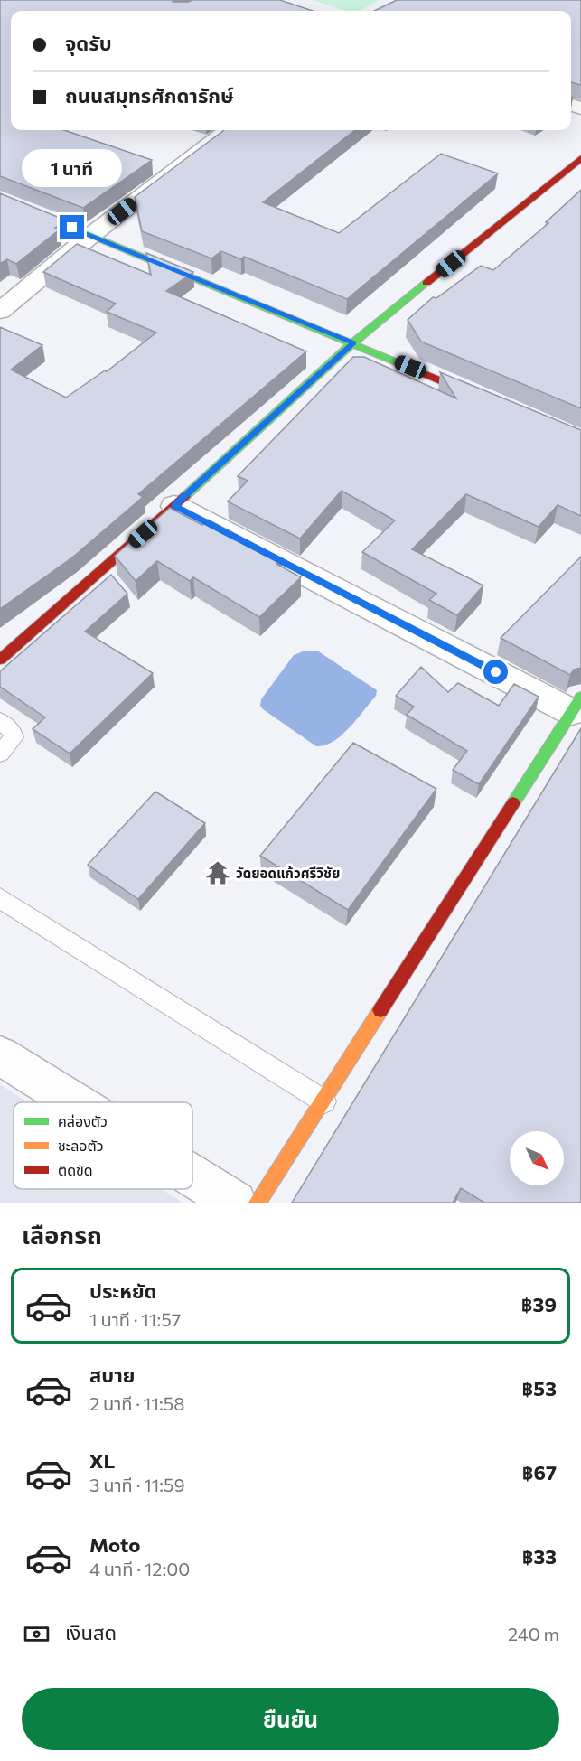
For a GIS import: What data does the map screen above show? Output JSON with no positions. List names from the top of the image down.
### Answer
{
  "places": {
    "temple": ["วัดยอดแก้วศรีวิชัย"]
  },
  "legend": ["คล่องตัว", "ชะลอตัว", "ติดขัด"],
  "north": "bottom right",
  "page": {
    "banner": ["จุดรับ", "ถนนสมุทรศักดารักษ์"],
    "bubble": "1 นาที",
    "heading": "เลือกรถ",
    "list": [
      {
        "name": "ประหยัด",
        "note": "1 นาที · 11:57",
        "value": "฿39"
      },
      {
        "name": "สบาย",
        "note": "2 นาที · 11:58",
        "value": "฿53"
      },
      {
        "name": "XL",
        "note": "3 นาที · 11:59",
        "value": "฿67"
      },
      {
        "name": "Moto",
        "note": "4 นาที · 12:00",
        "value": "฿33"
      }
    ],
    "pay": ["เงินสด", "240 m"],
    "buttons": "ยืนยัน"
  }
}
